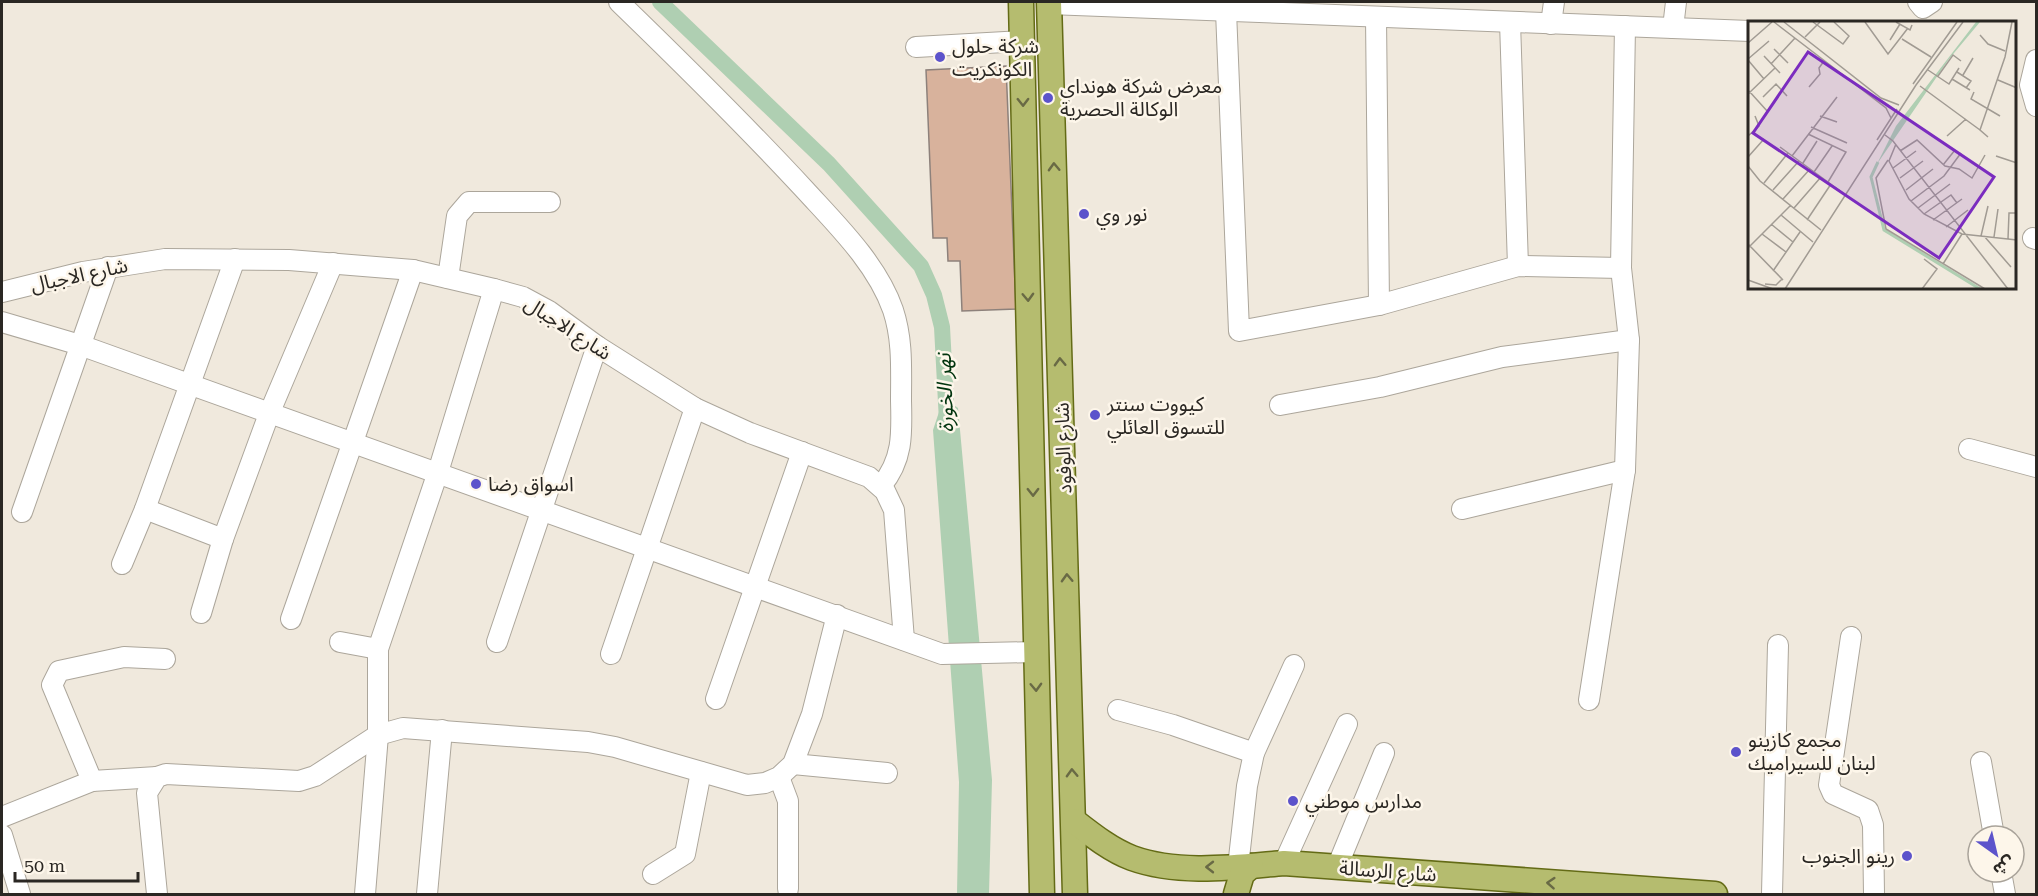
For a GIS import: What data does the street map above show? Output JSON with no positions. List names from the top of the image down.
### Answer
{
  "streets": {
    "main road": ["شارع الوفود", "شارع الرسالة"],
    "street": ["شارع الاجبال"]
  },
  "crossings": [
    ["شارع الوفود", "شارع الرسالة"]
  ],
  "one_way": ["شارع الرسالة"],
  "water": ["نهر الخورة"],
  "places": [
    "شركة حلول الكونكريت",
    "معرض شركة هونداي الوكالة الحصرية",
    "نور وي",
    "كيووت سنتر للتسوق العائلي",
    "اسواق رضا",
    "مجمع كازينو لبنان للسيراميك",
    "مدارس موطني",
    "رينو الجنوب"
  ],
  "scale_bar": "50 m",
  "north": "bottom right"
}
